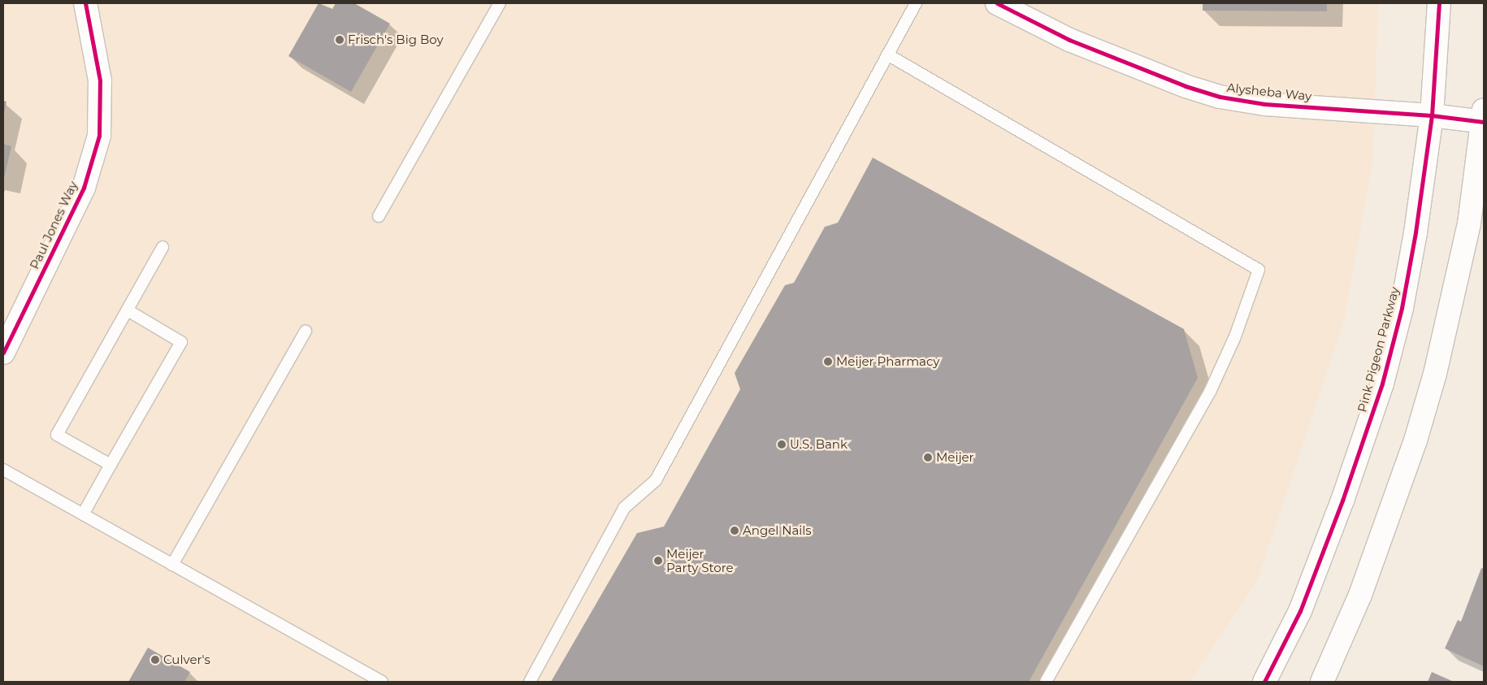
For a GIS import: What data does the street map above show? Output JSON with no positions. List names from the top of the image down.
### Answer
{
  "streets": {
    "street": ["Alysheba Way", "Paul Jones Way", "Pink Pigeon Parkway"]
  },
  "crossings": [
    ["Alysheba Way", "Pink Pigeon Parkway"]
  ],
  "places": [
    "Frisch's Big Boy",
    "Meijer Pharmacy",
    "U.S. Bank",
    "Meijer",
    "Angel Nails",
    "Meijer Party Store",
    "Culver's"
  ]
}
